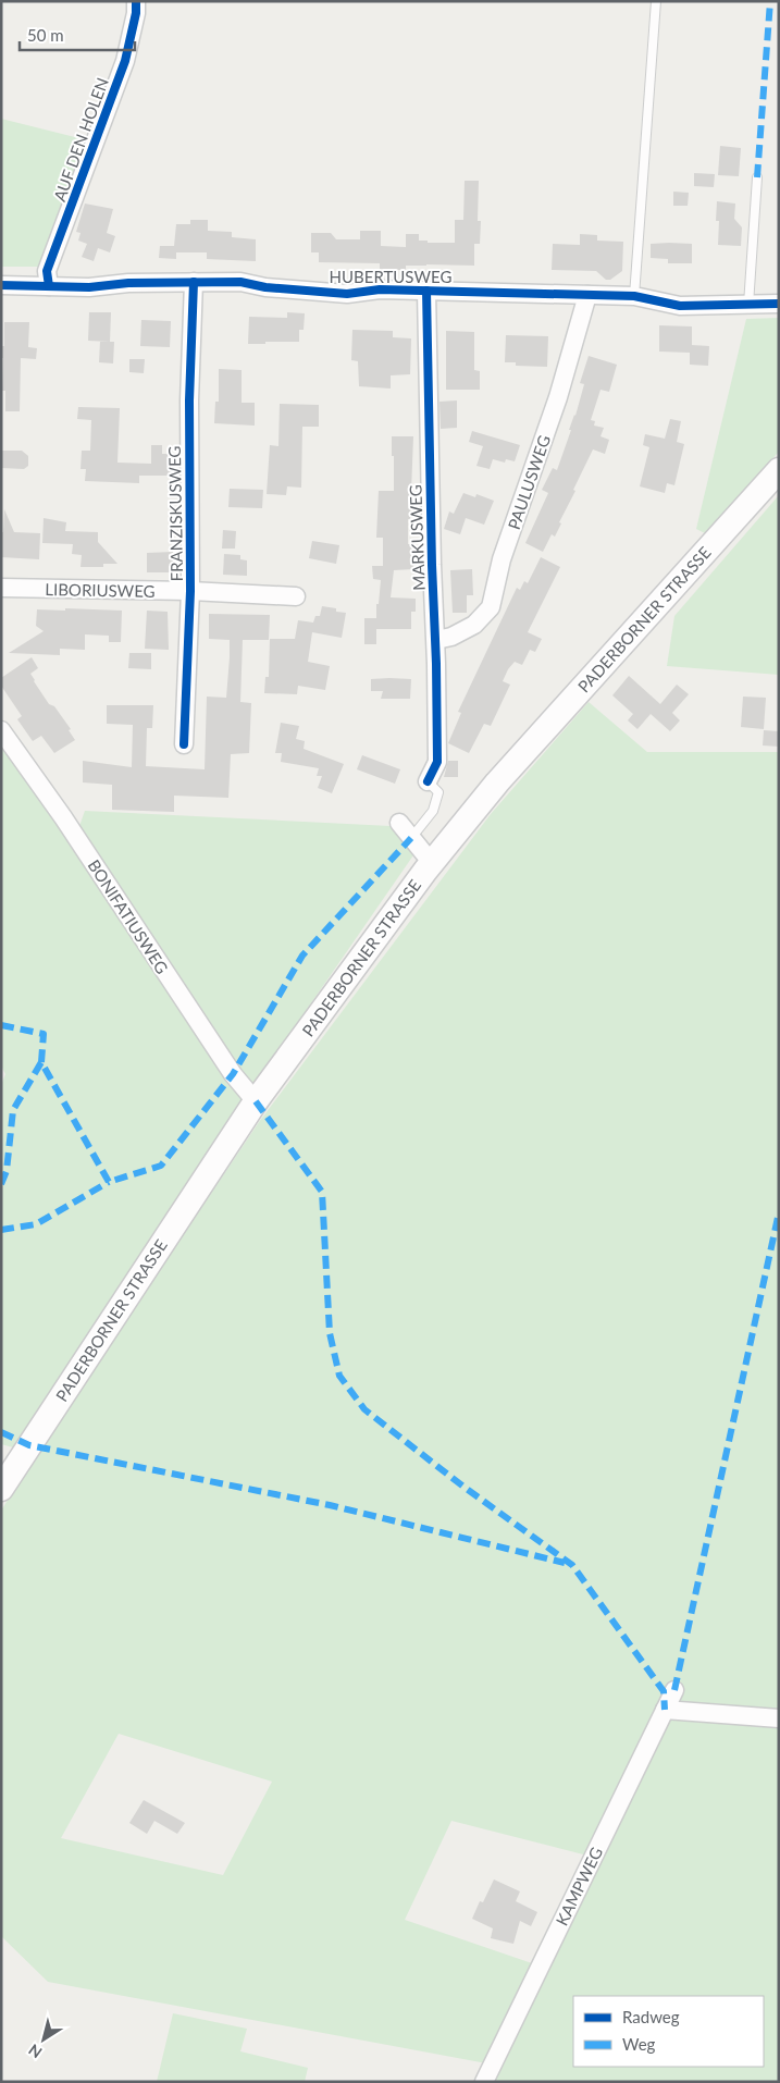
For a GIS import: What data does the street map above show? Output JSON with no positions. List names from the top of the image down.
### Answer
{
  "streets": {
    "main road": ["PADERBORNER STRASSE"],
    "street": [
      "AUF DEN HOLEN",
      "HUBERTUSWEG",
      "PAULUSWEG",
      "FRANZISKUSWEG",
      "MARKUSWEG",
      "LIBORIUSWEG",
      "BONIFATIUSWEG",
      "KAMPWEG"
    ]
  },
  "crossings": [
    ["AUF DEN HOLEN", "HUBERTUSWEG"],
    ["HUBERTUSWEG", "PAULUSWEG"],
    ["HUBERTUSWEG", "FRANZISKUSWEG"],
    ["HUBERTUSWEG", "MARKUSWEG"],
    ["PAULUSWEG", "MARKUSWEG"],
    ["FRANZISKUSWEG", "LIBORIUSWEG"],
    ["PADERBORNER STRASSE", "BONIFATIUSWEG"]
  ],
  "legend": ["Radweg", "Weg"],
  "scale_bar": "50 m",
  "north": "bottom left"
}
